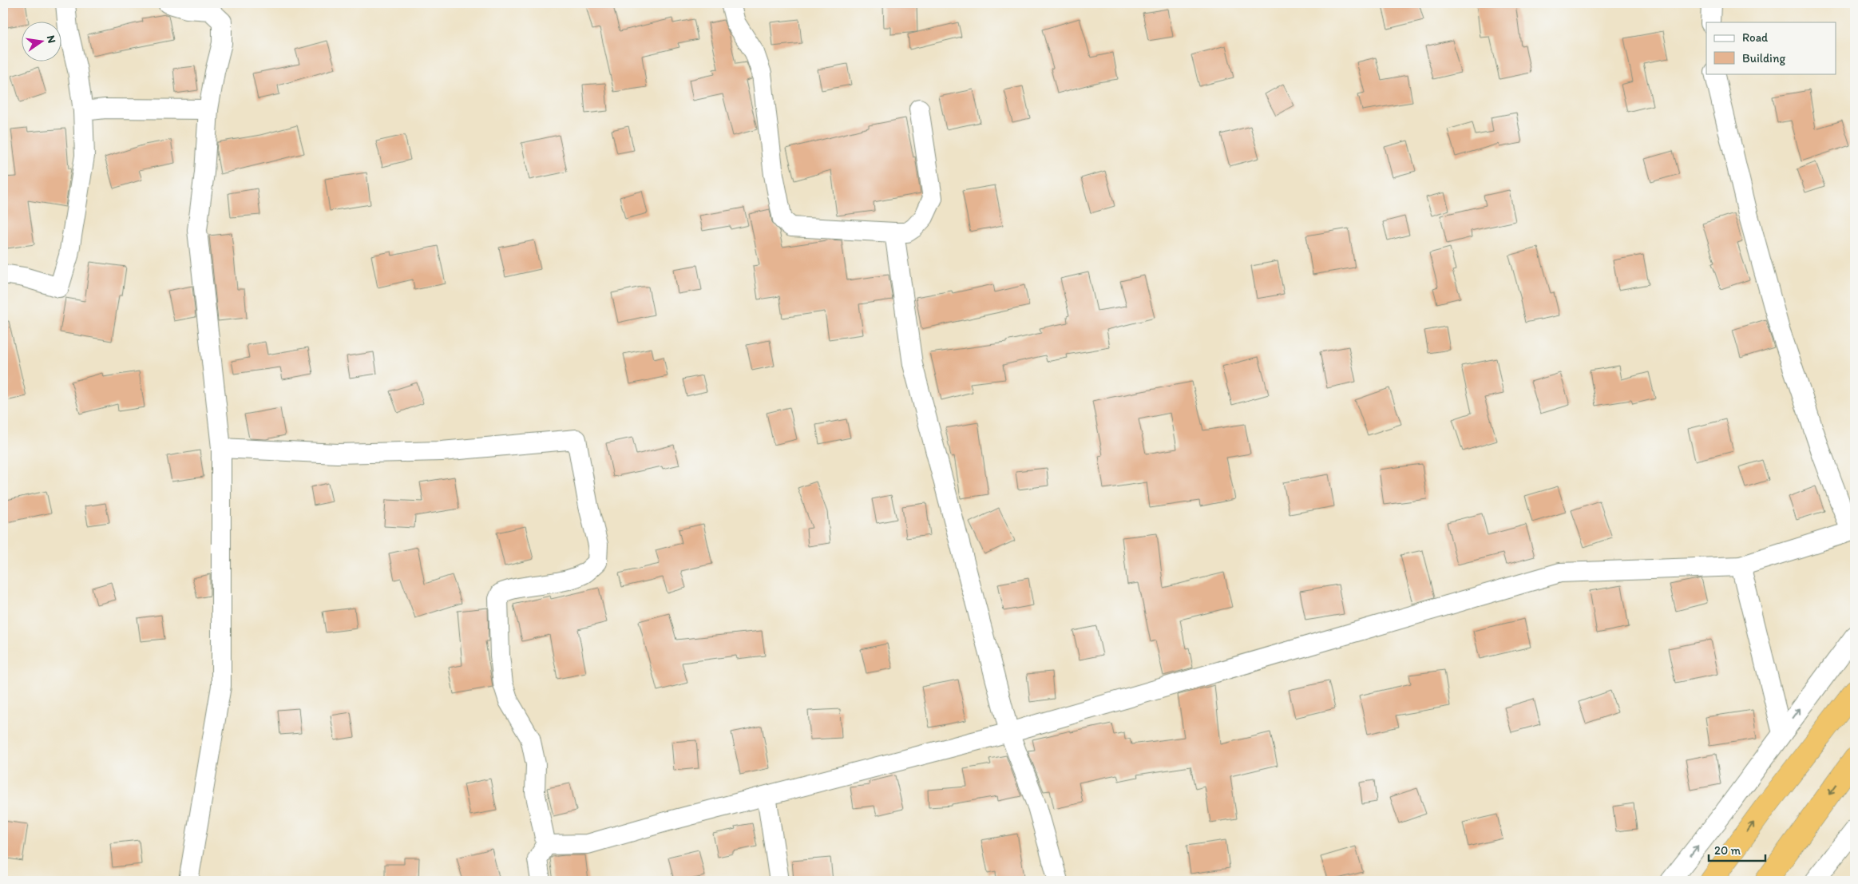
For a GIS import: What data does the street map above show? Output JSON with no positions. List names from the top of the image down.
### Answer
{
  "legend": ["Road", "Building"],
  "scale_bar": "20 m",
  "north": "right"
}
